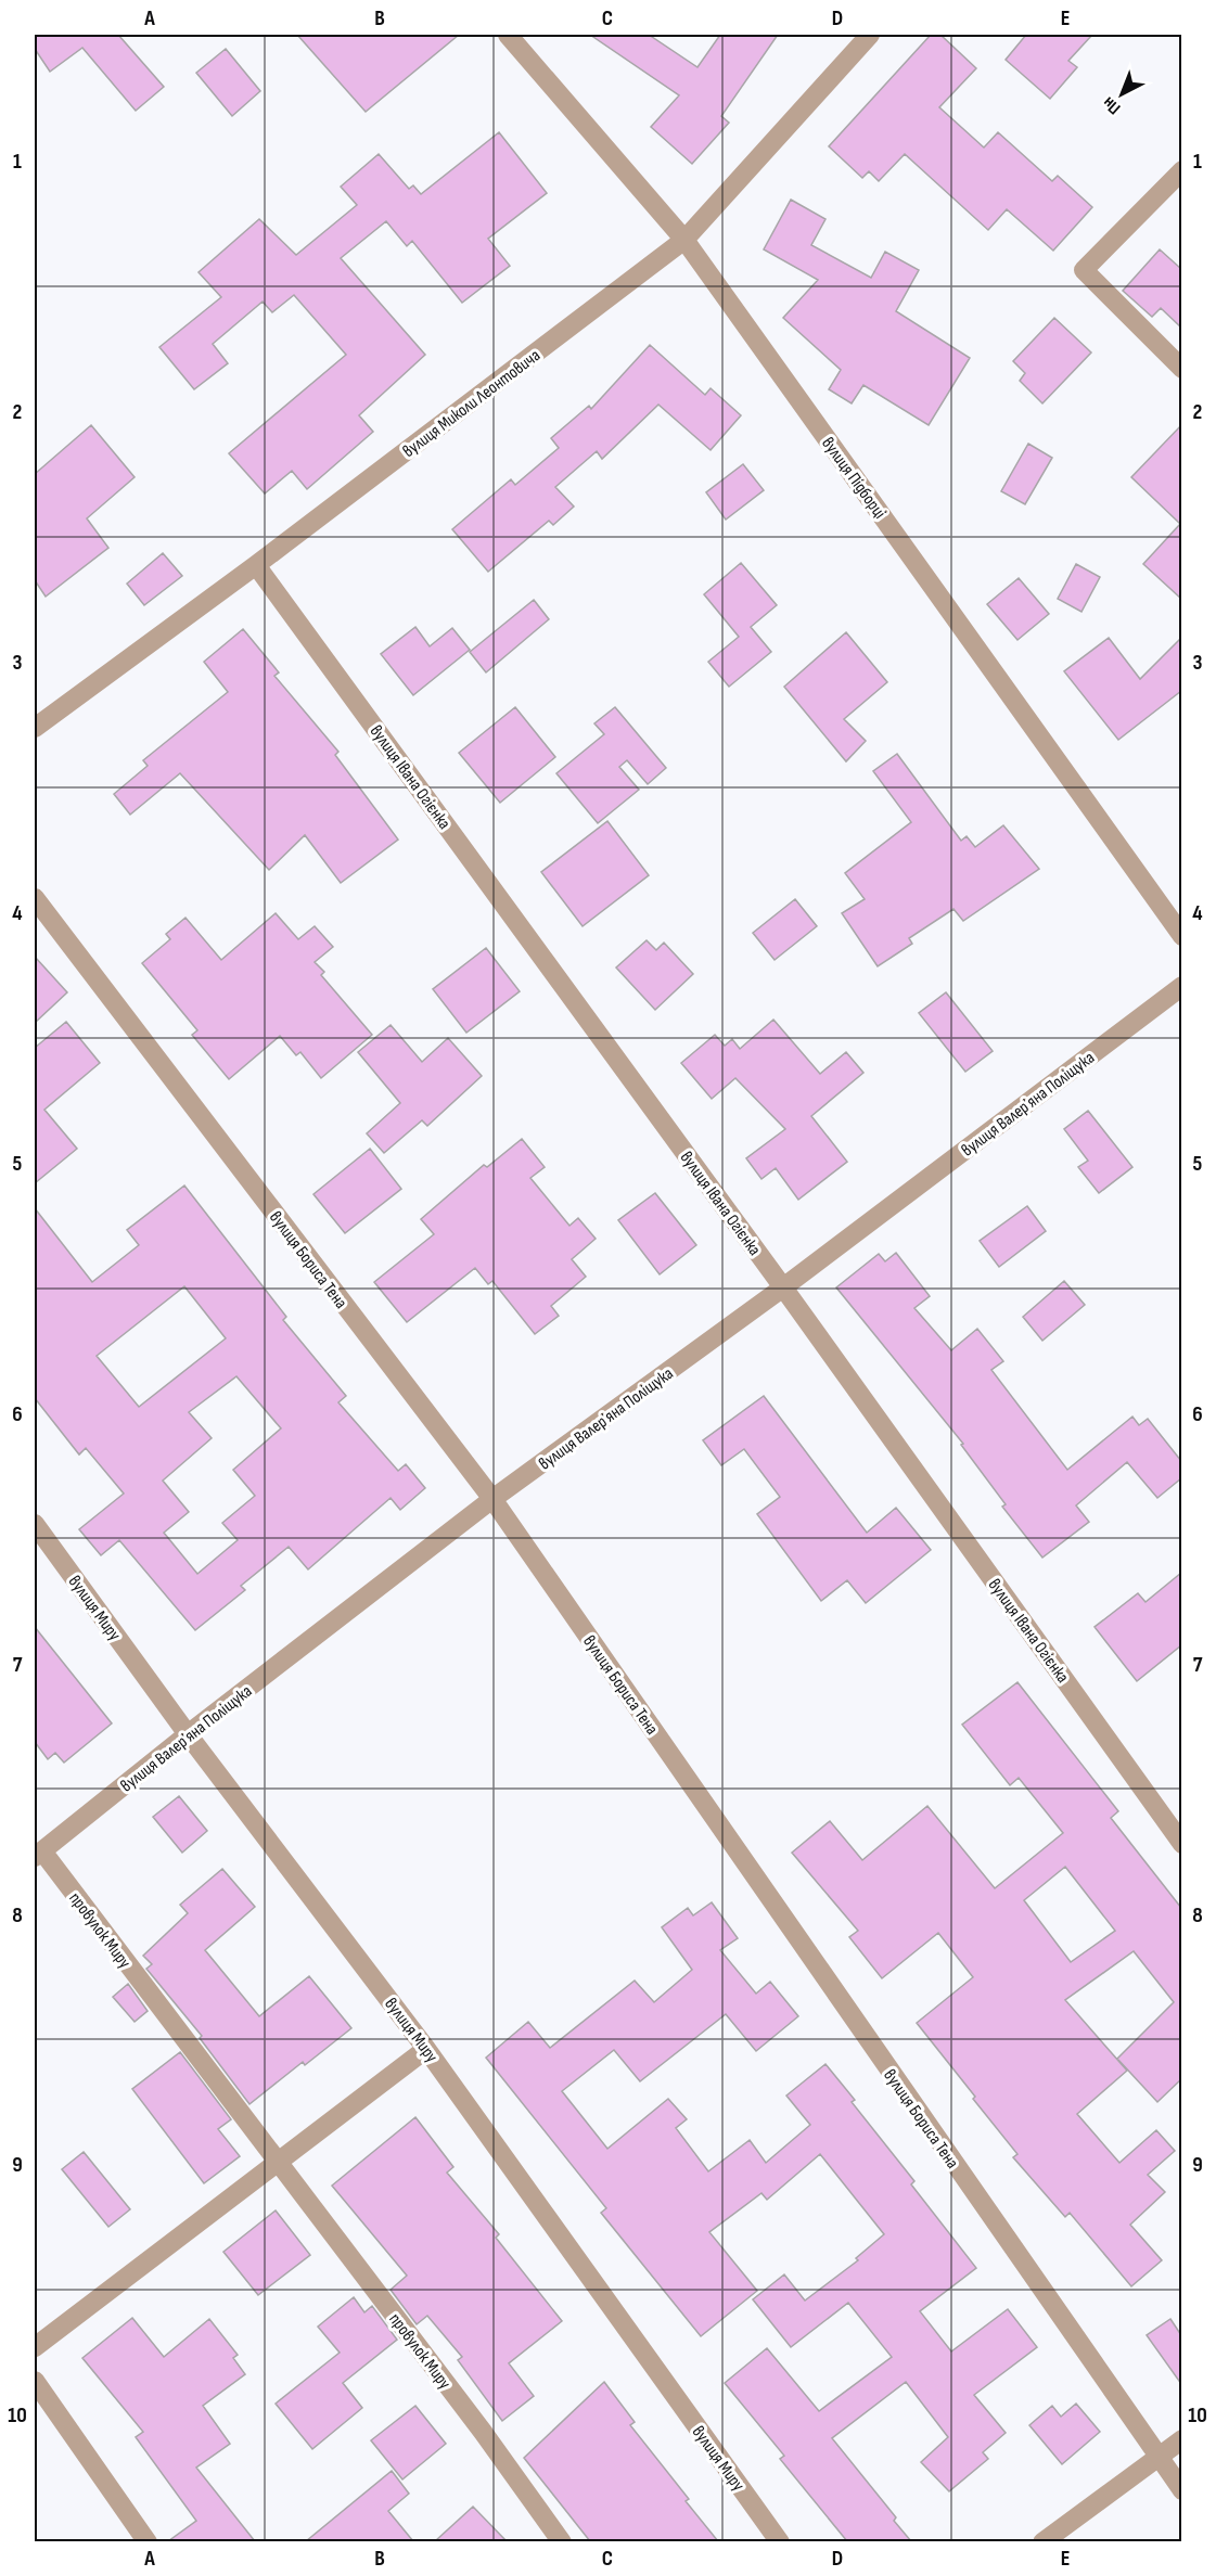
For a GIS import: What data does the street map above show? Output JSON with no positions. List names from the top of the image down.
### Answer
{
  "streets": {
    "street": [
      "вулиця Миколи Леонтовича",
      "вулиця Підборці",
      "вулиця Івана Огієнка",
      "вулиця Валерʼяна Поліщука",
      "вулиця Бориса Тена",
      "вулиця Миру",
      "провулок Миру"
    ]
  },
  "crossings": [
    ["вулиця Миколи Леонтовича", "вулиця Підборці"],
    ["вулиця Миколи Леонтовича", "вулиця Івана Огієнка"],
    ["вулиця Івана Огієнка", "вулиця Валерʼяна Поліщука"],
    ["вулиця Валерʼяна Поліщука", "вулиця Бориса Тена"],
    ["вулиця Валерʼяна Поліщука", "вулиця Миру"],
    ["вулиця Валерʼяна Поліщука", "провулок Миру"]
  ],
  "north": "bottom left",
  "grid": {
    "columns": [
      "A",
      "B",
      "C",
      "D",
      "E"
    ],
    "rows": [
      "1",
      "2",
      "3",
      "4",
      "5",
      "6",
      "7",
      "8",
      "9",
      "10"
    ]
  }
}
